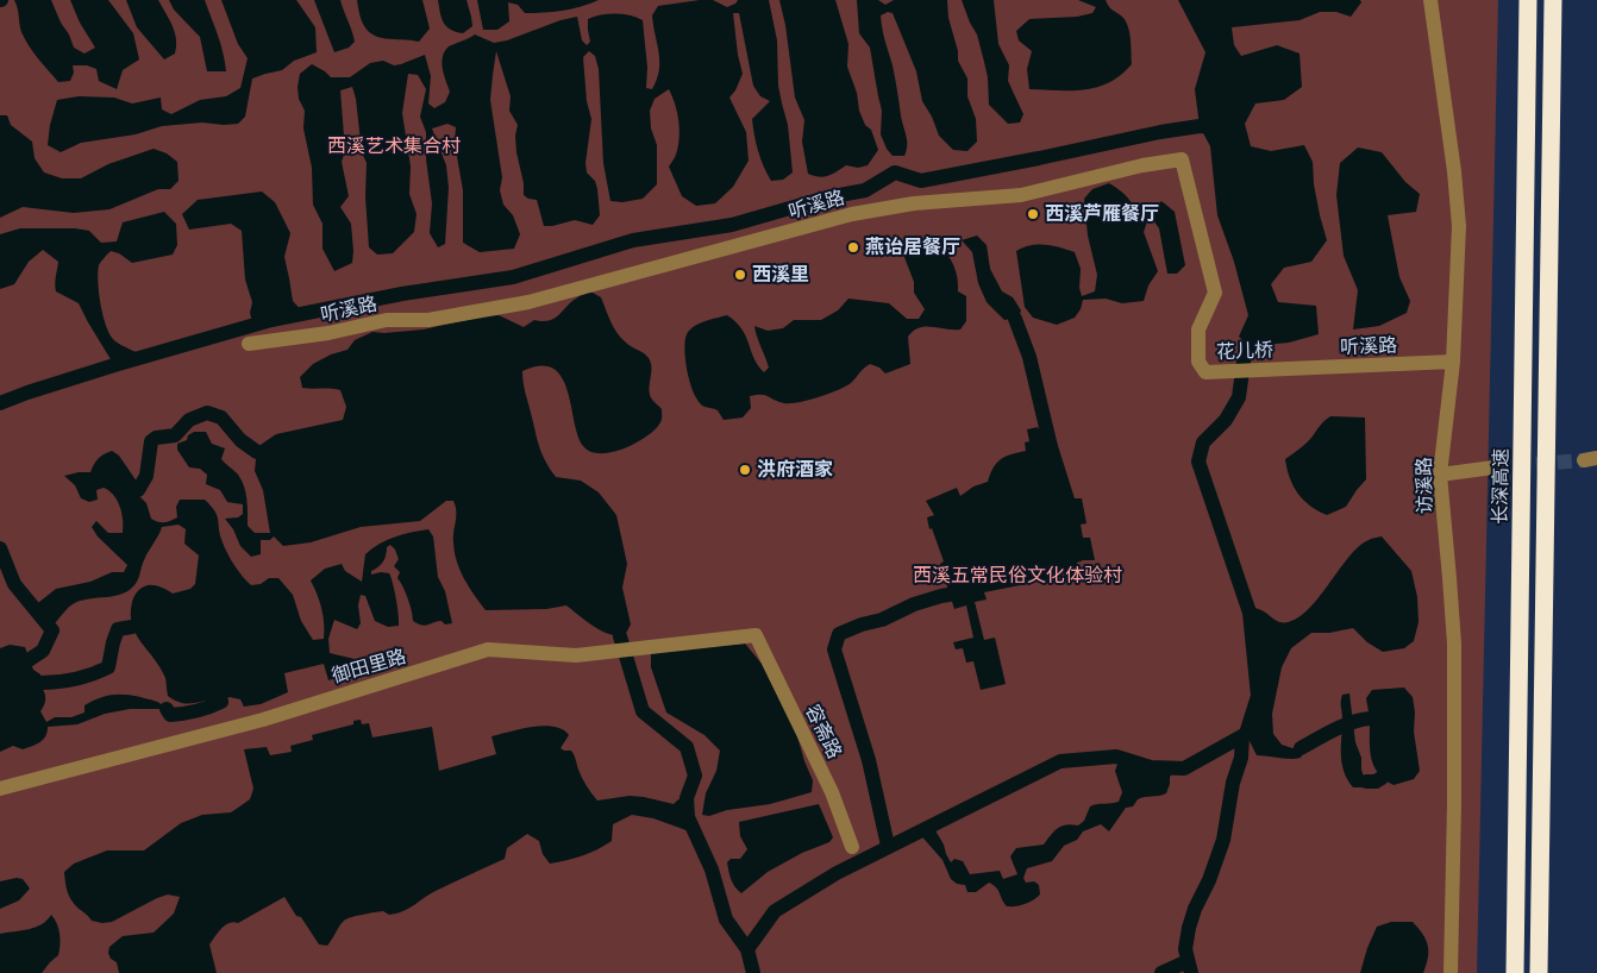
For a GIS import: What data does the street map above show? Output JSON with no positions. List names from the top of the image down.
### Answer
{
  "streets": {
    "highway": ["长深高速"],
    "street": [
      "听溪路",
      "花儿桥",
      "访溪路",
      "御田里路",
      "容斋路"
    ]
  },
  "crossings": [
    ["听溪路", "花儿桥"],
    ["听溪路", "访溪路"],
    ["御田里路", "容斋路"]
  ],
  "parks": ["西溪艺术集合村", "西溪五常民俗文化体验村"],
  "places": [
    "西溪芦雁餐厅",
    "燕诒居餐厅",
    "西溪里",
    "洪府酒家"
  ]
}
